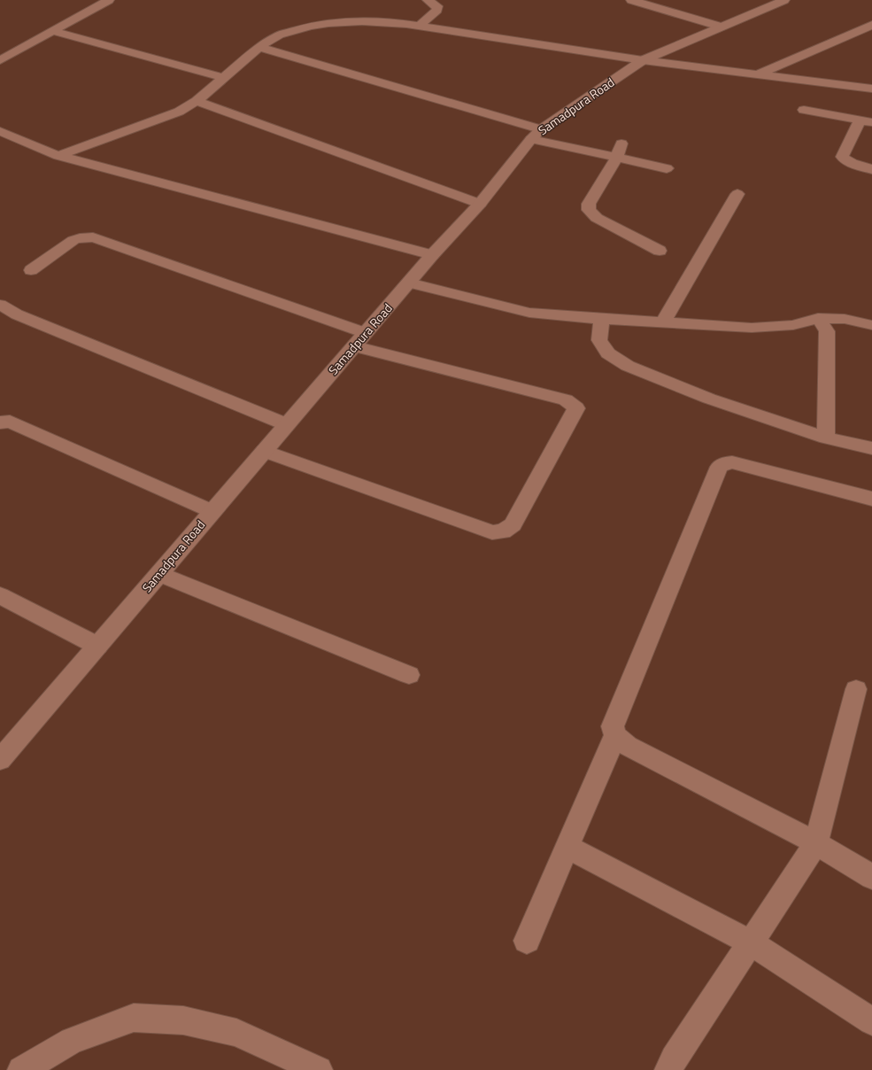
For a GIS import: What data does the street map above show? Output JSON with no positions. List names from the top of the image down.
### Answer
{
  "streets": {
    "street": ["Samadpura Road"]
  }
}
